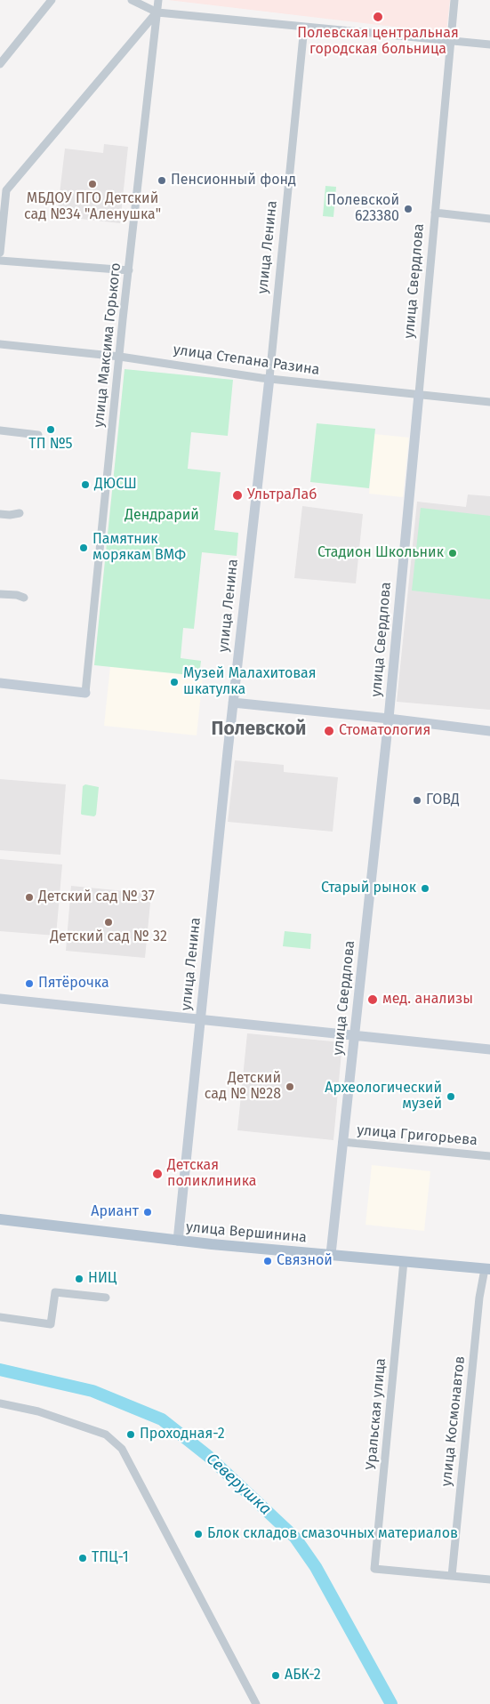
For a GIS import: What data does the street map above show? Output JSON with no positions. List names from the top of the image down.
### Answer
{
  "streets": {
    "main road": ["улица Вершинина"],
    "street": [
      "улица Ленина",
      "улица Свердлова",
      "улица Максима Горького",
      "улица Степана Разина",
      "улица Григорьева",
      "Уральская улица",
      "улица Космонавтов"
    ]
  },
  "crossings": [
    ["улица Ленина", "улица Степана Разина"],
    ["улица Ленина", "улица Вершинина"],
    ["улица Свердлова", "улица Степана Разина"],
    ["улица Свердлова", "улица Григорьева"],
    ["улица Свердлова", "улица Вершинина"],
    ["улица Максима Горького", "улица Степана Разина"],
    ["улица Вершинина", "Уральская улица"],
    ["улица Вершинина", "улица Космонавтов"],
    ["Уральская улица", "улица Космонавтов"]
  ],
  "districts": ["Полевской"],
  "water": ["Северушка"],
  "parks": ["Дендрарий"],
  "places": [
    "Полевская центральная городская больница",
    "Пенсионный фонд",
    "МБДОУ ПГО Детский сад №34 \"Аленушка\"",
    "Полевской 623380",
    "ТП №5",
    "ДЮСШ",
    "УльтраЛаб",
    "Памятник морякам ВМФ",
    "Стадион Школьник",
    "Музей Малахитовая шкатулка",
    "Стоматология",
    "ГОВД",
    "Старый рынок",
    "Детский сад № 37",
    "Детский сад № 32",
    "Пятёрочка",
    "мед. анализы",
    "Детский сад № №28",
    "Археологический музей",
    "Детская поликлиника",
    "Ариант",
    "Связной",
    "НИЦ",
    "Проходная-2",
    "Блок складов смазочных материалов",
    "ТПЦ-1",
    "АБК-2"
  ]
}
